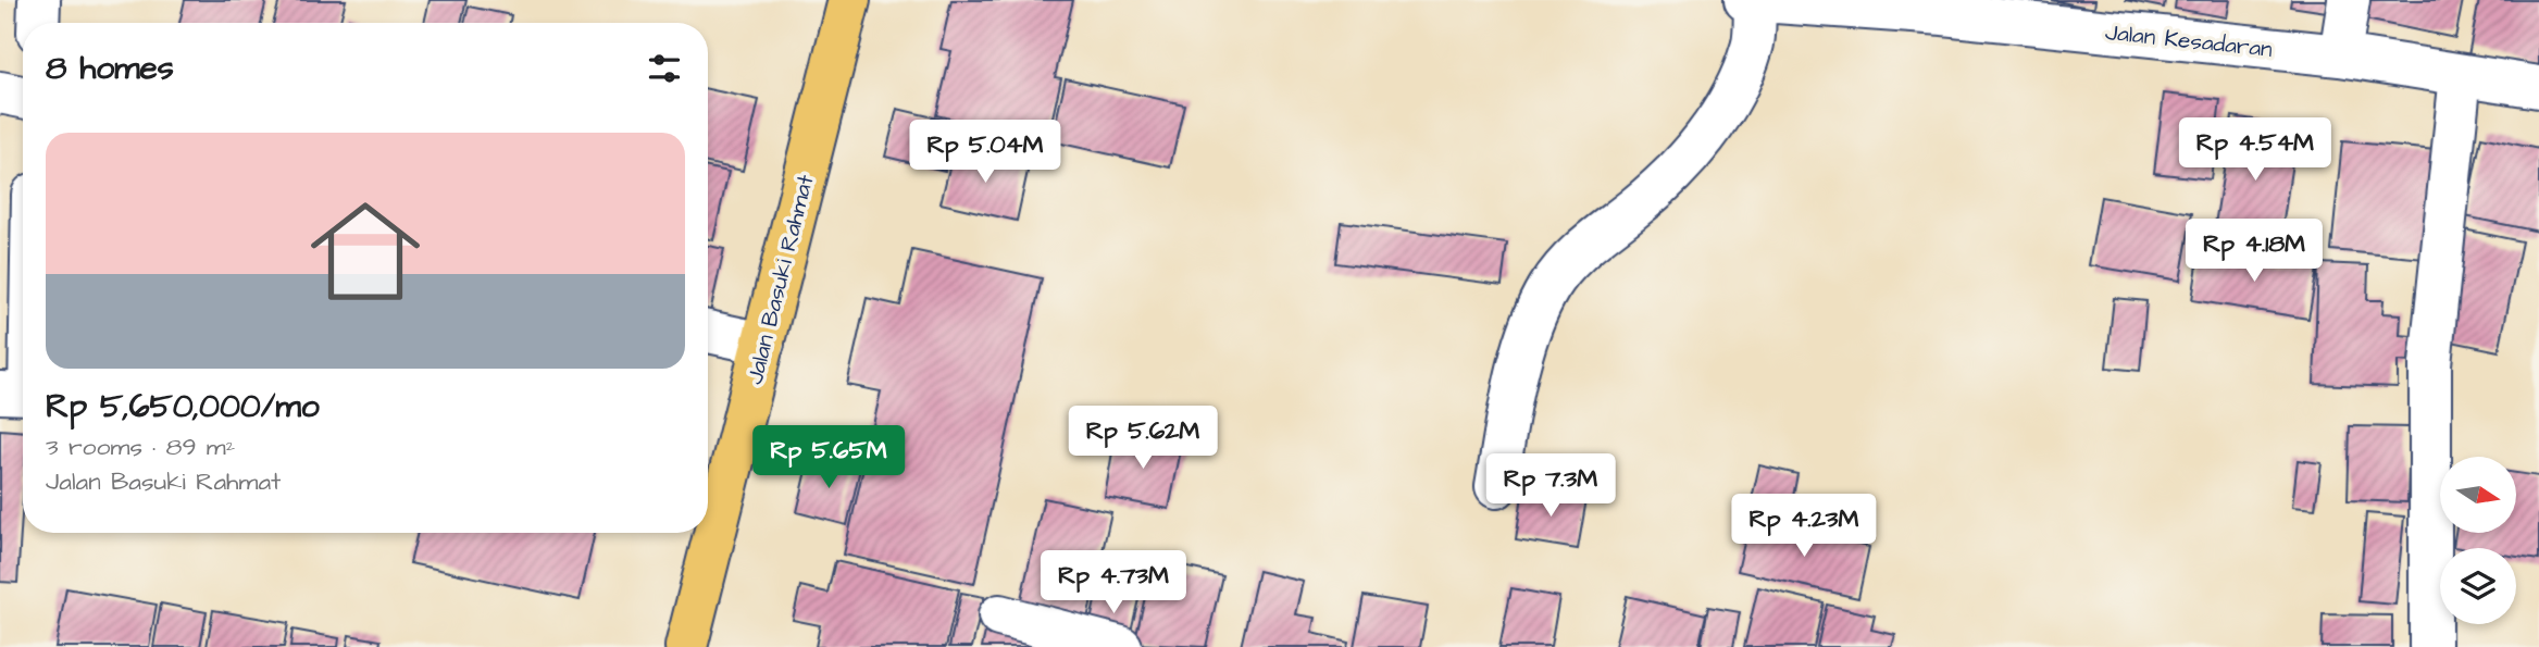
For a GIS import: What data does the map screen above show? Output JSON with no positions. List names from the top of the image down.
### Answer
{
  "streets": {
    "highway": ["Jalan Basuki Rahmat"],
    "street": ["Jalan Kesadaran"]
  },
  "north": "right",
  "page": {
    "heading": "8 homes",
    "list": [
      {
        "name": "Rp 5,650,000/mo",
        "note": "3 rooms · 89 m² · Jalan Basuki Rahmat"
      }
    ],
    "price": [
      "Rp 4.54M",
      "Rp 5.04M",
      "Rp 4.18M",
      "Rp 5.62M",
      "Rp 5.65M",
      "Rp 7.3M",
      "Rp 4.23M",
      "Rp 4.73M"
    ]
  }
}
